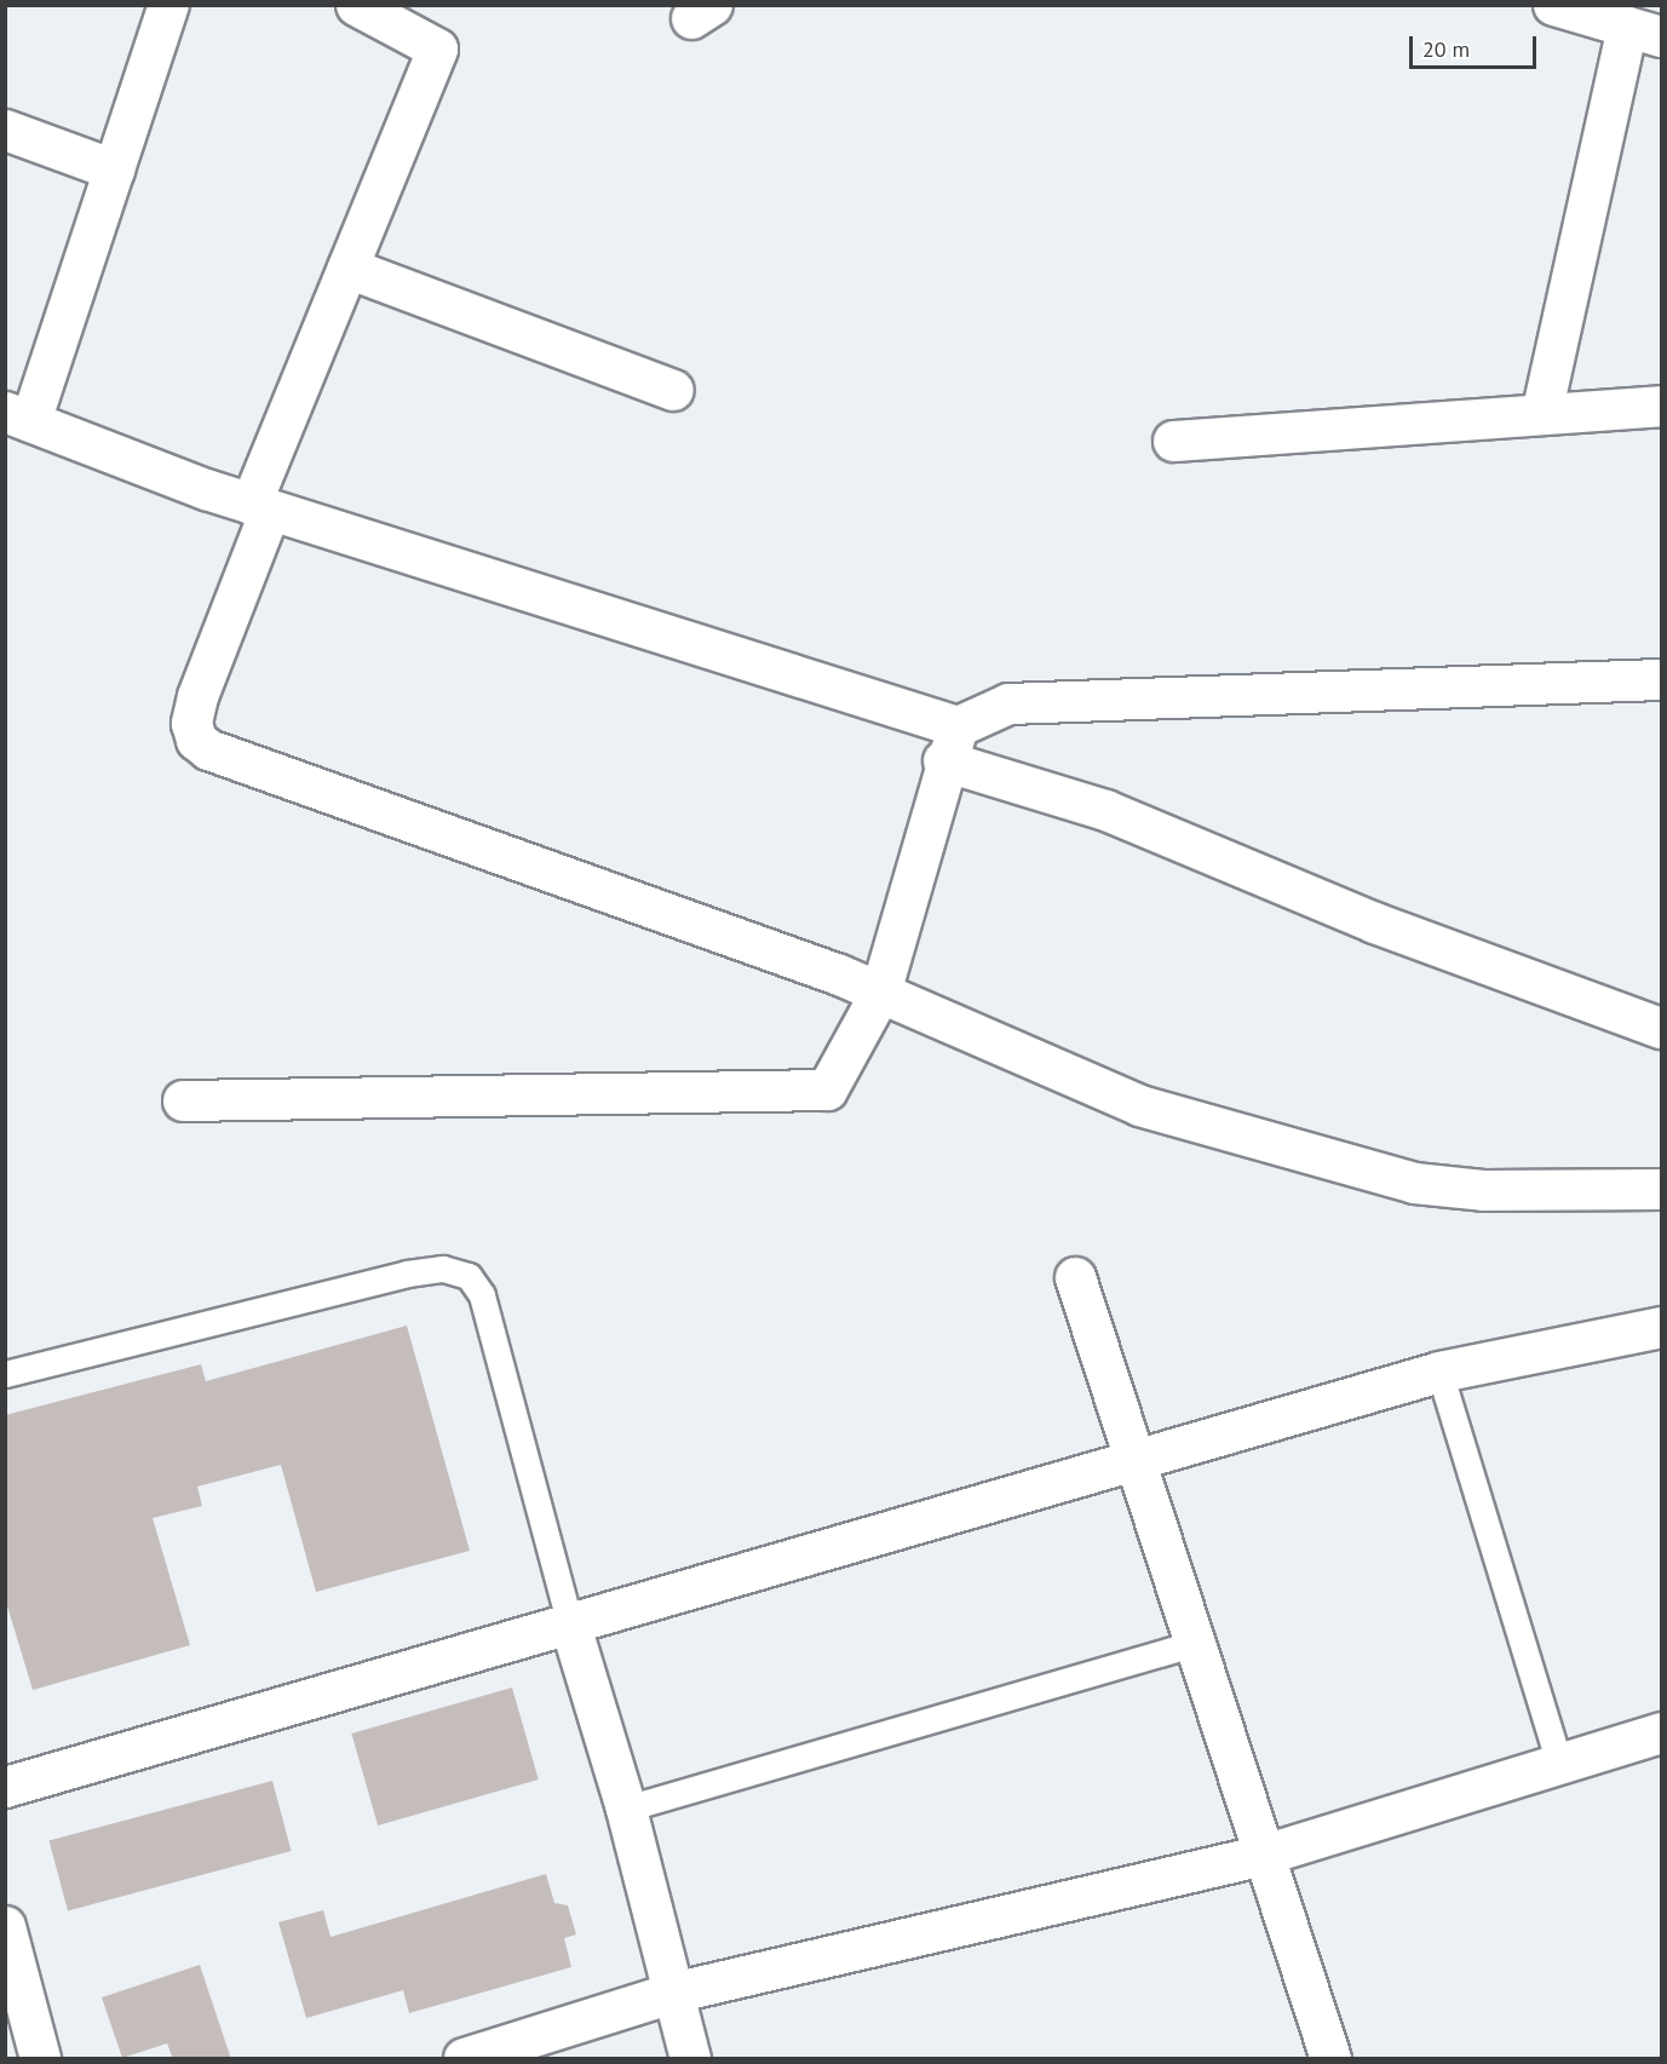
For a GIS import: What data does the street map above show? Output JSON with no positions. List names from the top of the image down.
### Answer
{
  "scale_bar": "20 m"
}
